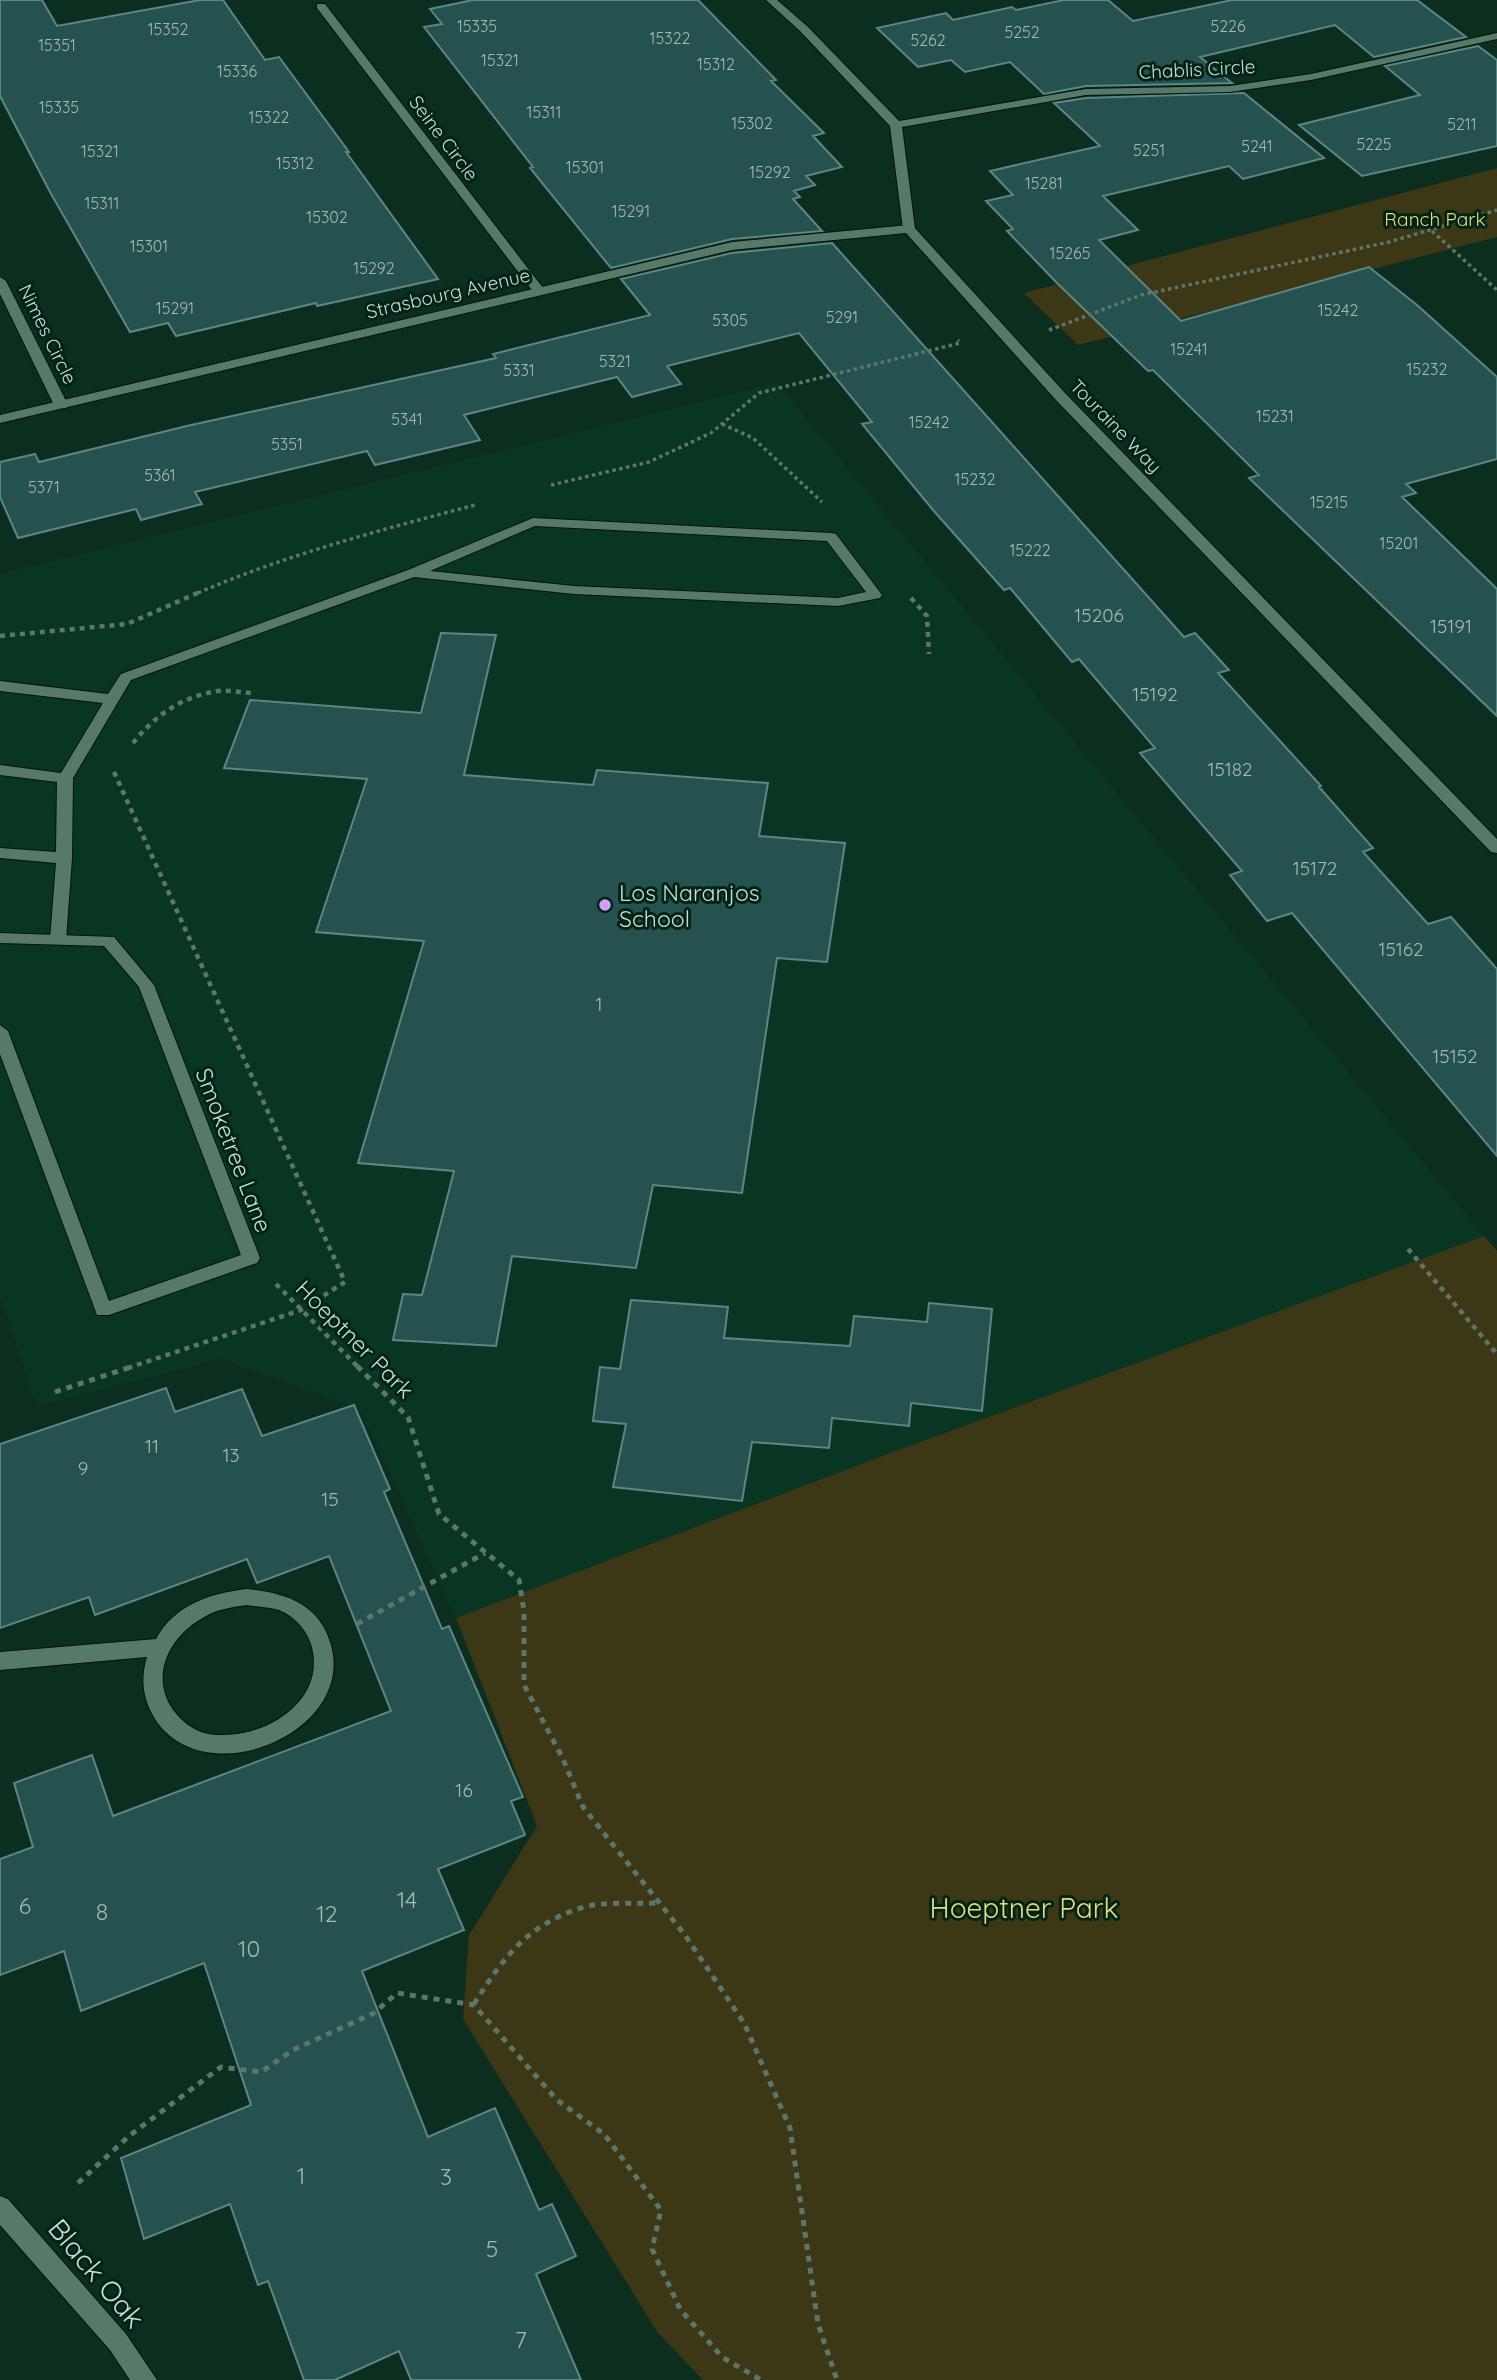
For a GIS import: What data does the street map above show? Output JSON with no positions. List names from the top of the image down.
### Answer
{
  "streets": {
    "street": [
      "Chablis Circle",
      "Seine Circle",
      "Strasbourg Avenue",
      "Nimes Circle",
      "Touraine Way",
      "Smoketree Lane",
      "Black Oak"
    ],
    "path": ["Hoeptner Park"]
  },
  "crossings": [
    ["Seine Circle", "Strasbourg Avenue"],
    ["Strasbourg Avenue", "Nimes Circle"],
    ["Strasbourg Avenue", "Touraine Way"],
    ["Smoketree Lane", "Hoeptner Park"]
  ],
  "parks": ["Ranch Park", "Hoeptner Park"],
  "places": ["Los Naranjos School"],
  "house_numbers": [
    "15335",
    "5226",
    "15352",
    "5252",
    "15322",
    "5262",
    "15351",
    "15321",
    "15312",
    "15336",
    "15335",
    "15311",
    "15322",
    "15302",
    "5211",
    "5225",
    "5241",
    "5251",
    "15321",
    "15312",
    "15301",
    "15292",
    "15281",
    "15311",
    "15291",
    "15302",
    "15301",
    "15265",
    "15292",
    "15291",
    "15242",
    "5291",
    "5305",
    "15241",
    "5321",
    "15232",
    "5331",
    "15231",
    "5341",
    "15242",
    "5351",
    "5361",
    "15232",
    "5371",
    "15215",
    "15201",
    "15222",
    "15206",
    "15191",
    "15192",
    "15182",
    "15172",
    "15162",
    "1",
    "15152",
    "11",
    "13",
    "9",
    "15",
    "16",
    "14",
    "6",
    "8",
    "12",
    "10",
    "1",
    "3",
    "5",
    "7"
  ]
}
